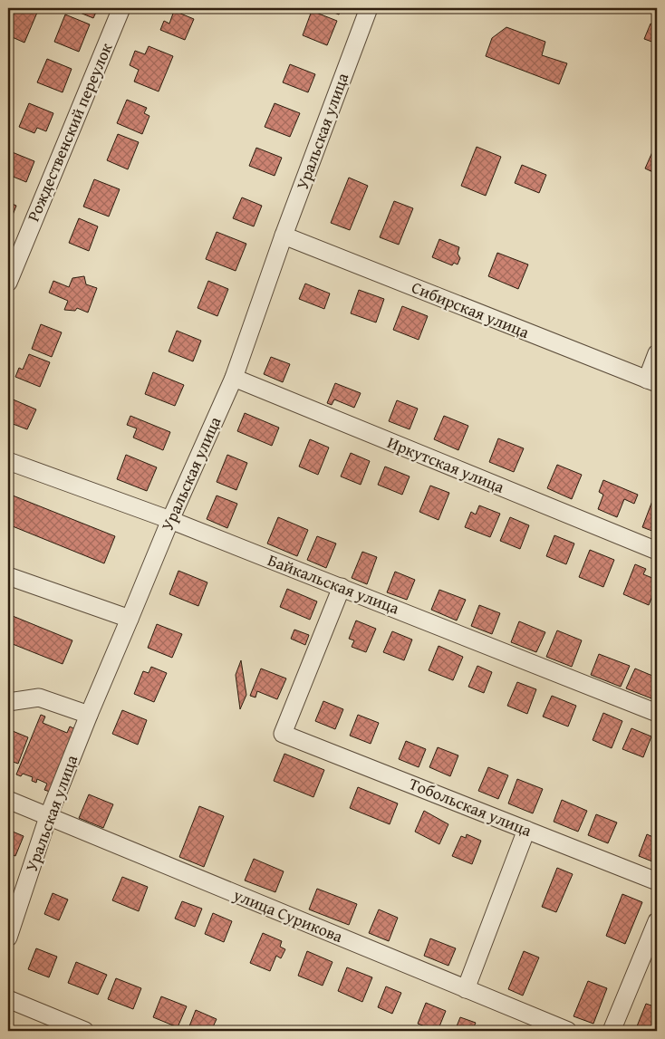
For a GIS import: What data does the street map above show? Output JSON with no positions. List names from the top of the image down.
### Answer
{
  "streets": {
    "street": [
      "Уральская улица",
      "Рождественский переулок",
      "Сибирская улица",
      "Иркутская улица",
      "Байкальская улица",
      "Тобольская улица",
      "улица Сурикова"
    ]
  },
  "crossings": [
    ["Уральская улица", "Сибирская улица"],
    ["Уральская улица", "Иркутская улица"],
    ["Уральская улица", "Байкальская улица"],
    ["Уральская улица", "улица Сурикова"],
    ["Байкальская улица", "Тобольская улица"]
  ]
}
